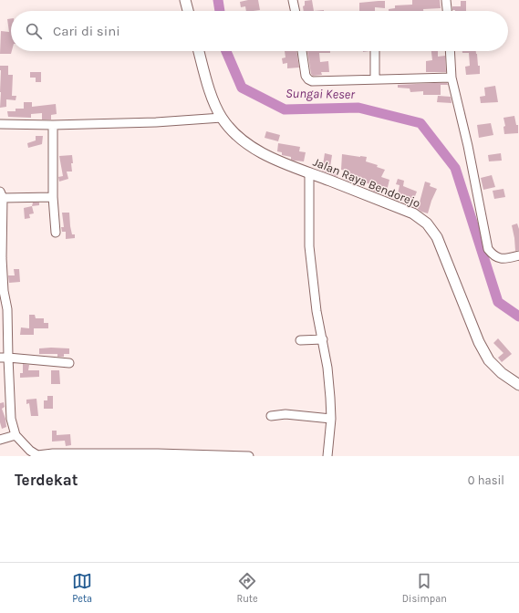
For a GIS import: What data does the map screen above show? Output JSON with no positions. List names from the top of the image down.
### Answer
{
  "streets": {
    "main road": ["Jalan Raya Bendorejo"]
  },
  "water": ["Sungai Keser"],
  "page": {
    "search": "Cari di sini",
    "heading": ["Terdekat", "0 hasil"],
    "nav": ["Peta", "Rute", "Disimpan"]
  }
}
